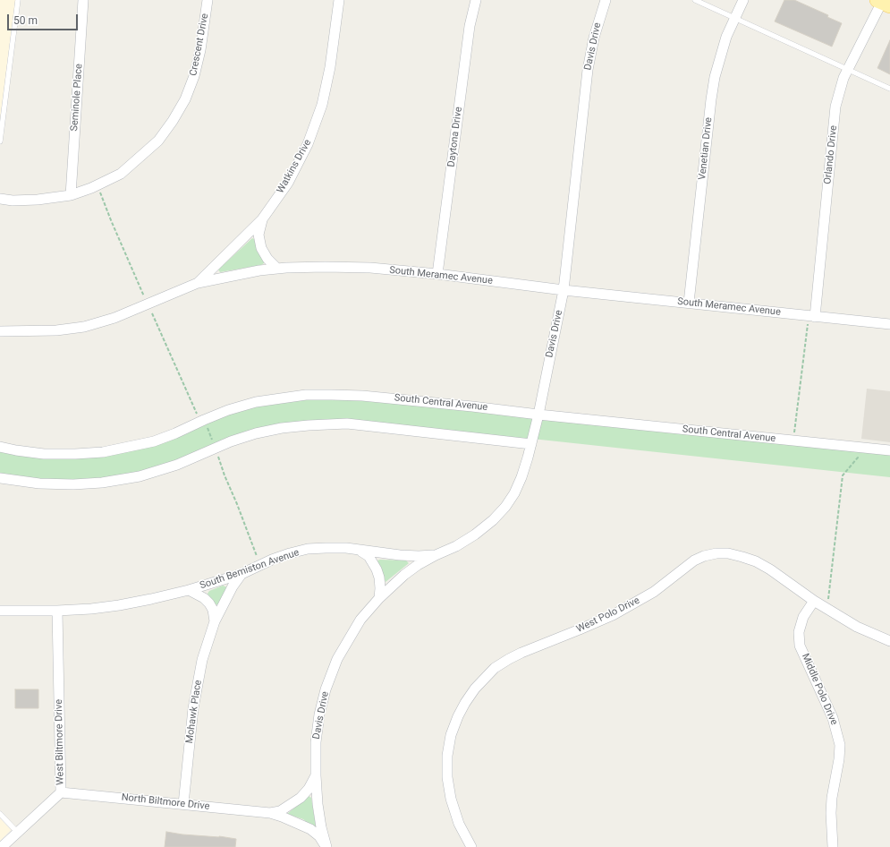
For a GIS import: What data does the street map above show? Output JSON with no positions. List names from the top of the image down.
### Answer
{
  "streets": {
    "street": [
      "Crescent Drive",
      "Davis Drive",
      "Seminole Place",
      "Daytona Drive",
      "Venetian Drive",
      "Orlando Drive",
      "Watkins Drive",
      "South Meramec Avenue",
      "South Central Avenue",
      "South Bemiston Avenue",
      "West Polo Drive",
      "Middle Polo Drive",
      "Mohawk Place",
      "West Biltmore Drive",
      "North Biltmore Drive"
    ]
  },
  "crossings": [
    ["Crescent Drive", "Seminole Place"],
    ["Davis Drive", "South Meramec Avenue"],
    ["Davis Drive", "South Central Avenue"],
    ["Davis Drive", "South Bemiston Avenue"],
    ["Davis Drive", "North Biltmore Drive"],
    ["Daytona Drive", "South Meramec Avenue"],
    ["Venetian Drive", "South Meramec Avenue"],
    ["Orlando Drive", "South Meramec Avenue"],
    ["Watkins Drive", "South Meramec Avenue"],
    ["South Bemiston Avenue", "Mohawk Place"],
    ["South Bemiston Avenue", "West Biltmore Drive"],
    ["West Polo Drive", "Middle Polo Drive"],
    ["Mohawk Place", "North Biltmore Drive"],
    ["West Biltmore Drive", "North Biltmore Drive"]
  ],
  "scale_bar": "50 m"
}
